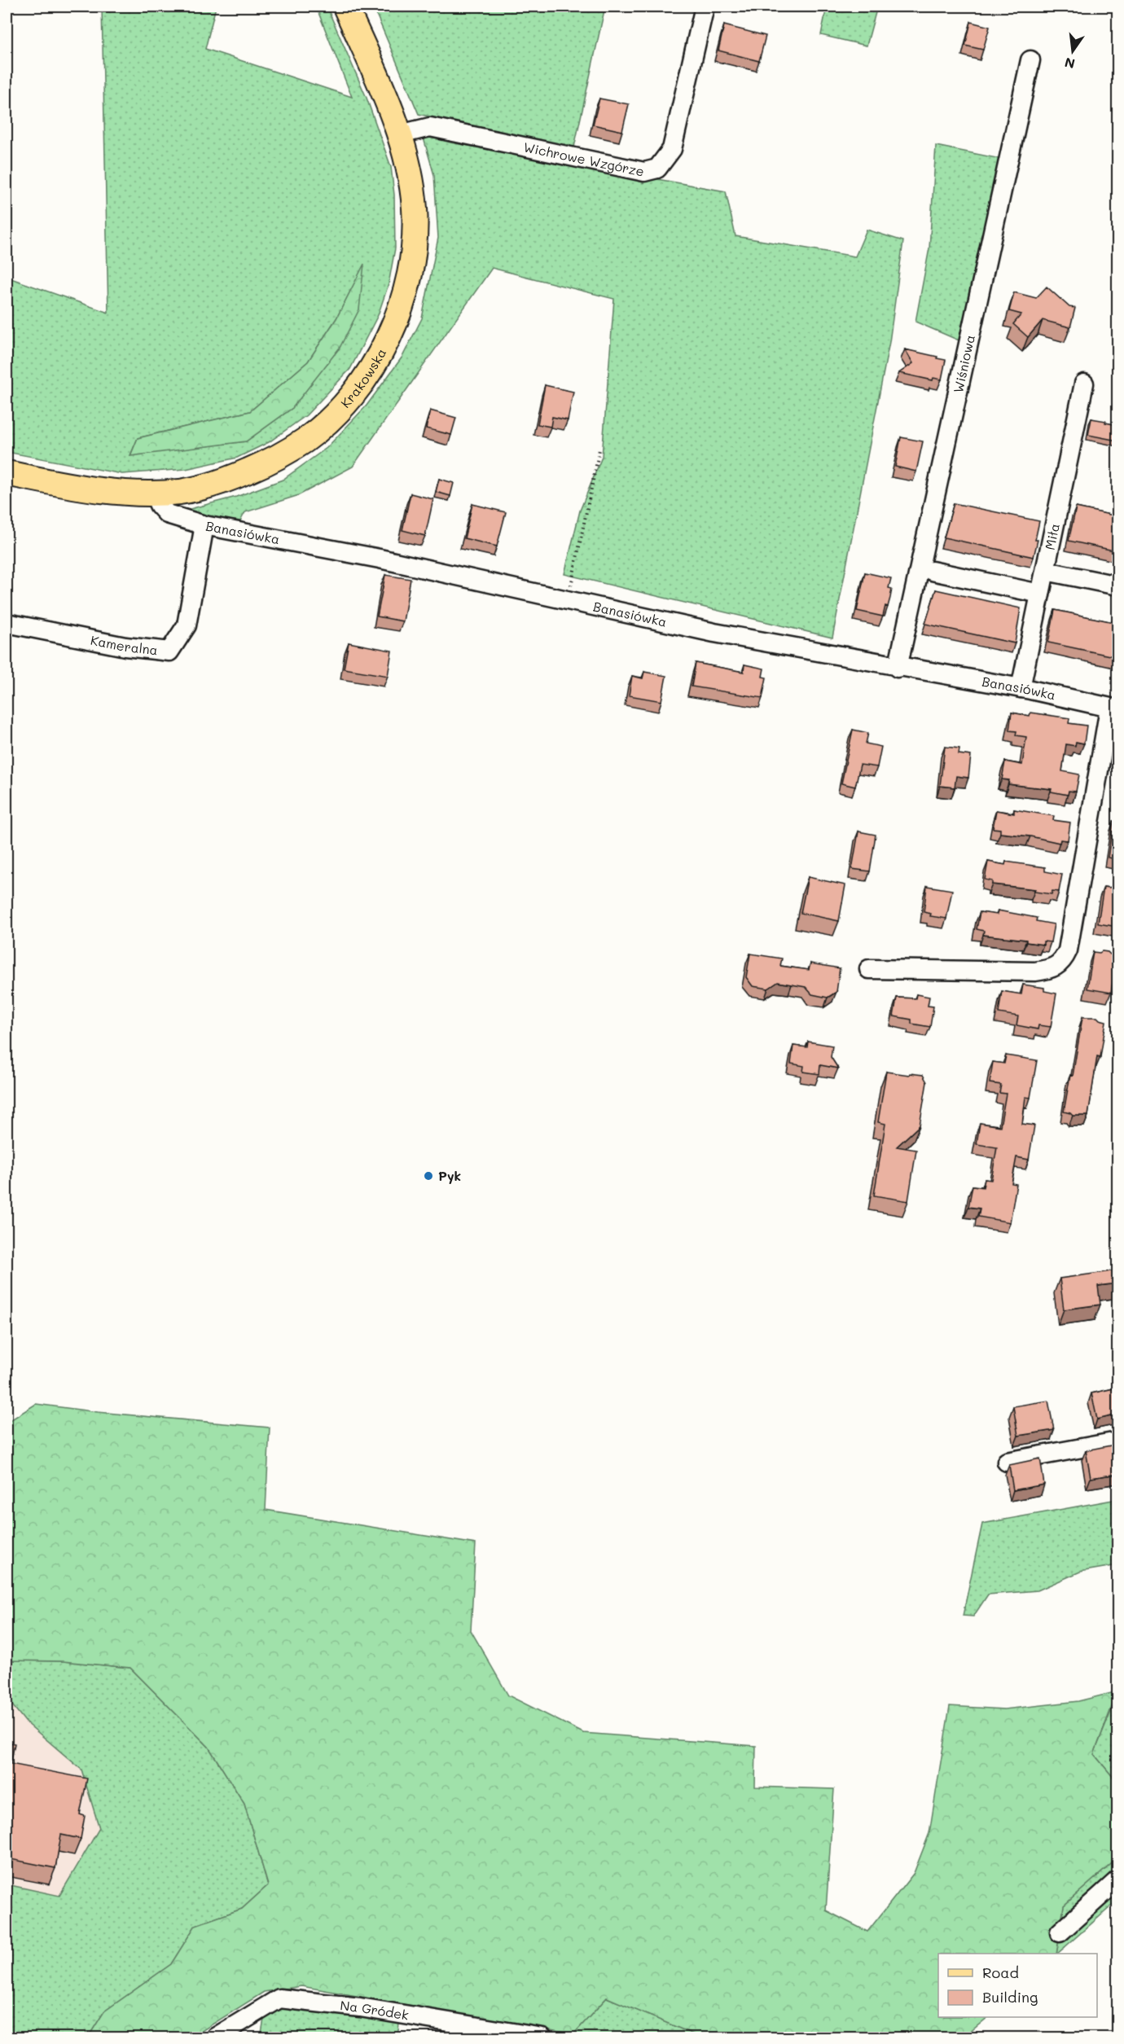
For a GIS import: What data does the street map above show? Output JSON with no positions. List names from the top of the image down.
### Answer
{
  "streets": {
    "main road": ["Krakowska"],
    "street": [
      "Wichrowe Wzgórze",
      "Wiśniowa",
      "Banasiówka",
      "Miła",
      "Kameralna",
      "Na Gródek"
    ]
  },
  "crossings": [
    ["Wichrowe Wzgórze", "Krakowska"],
    ["Wiśniowa", "Banasiówka"],
    ["Krakowska", "Banasiówka"],
    ["Banasiówka", "Miła"],
    ["Banasiówka", "Kameralna"]
  ],
  "places": ["Pyk"],
  "legend": ["Road", "Building"],
  "north": "bottom"
}
